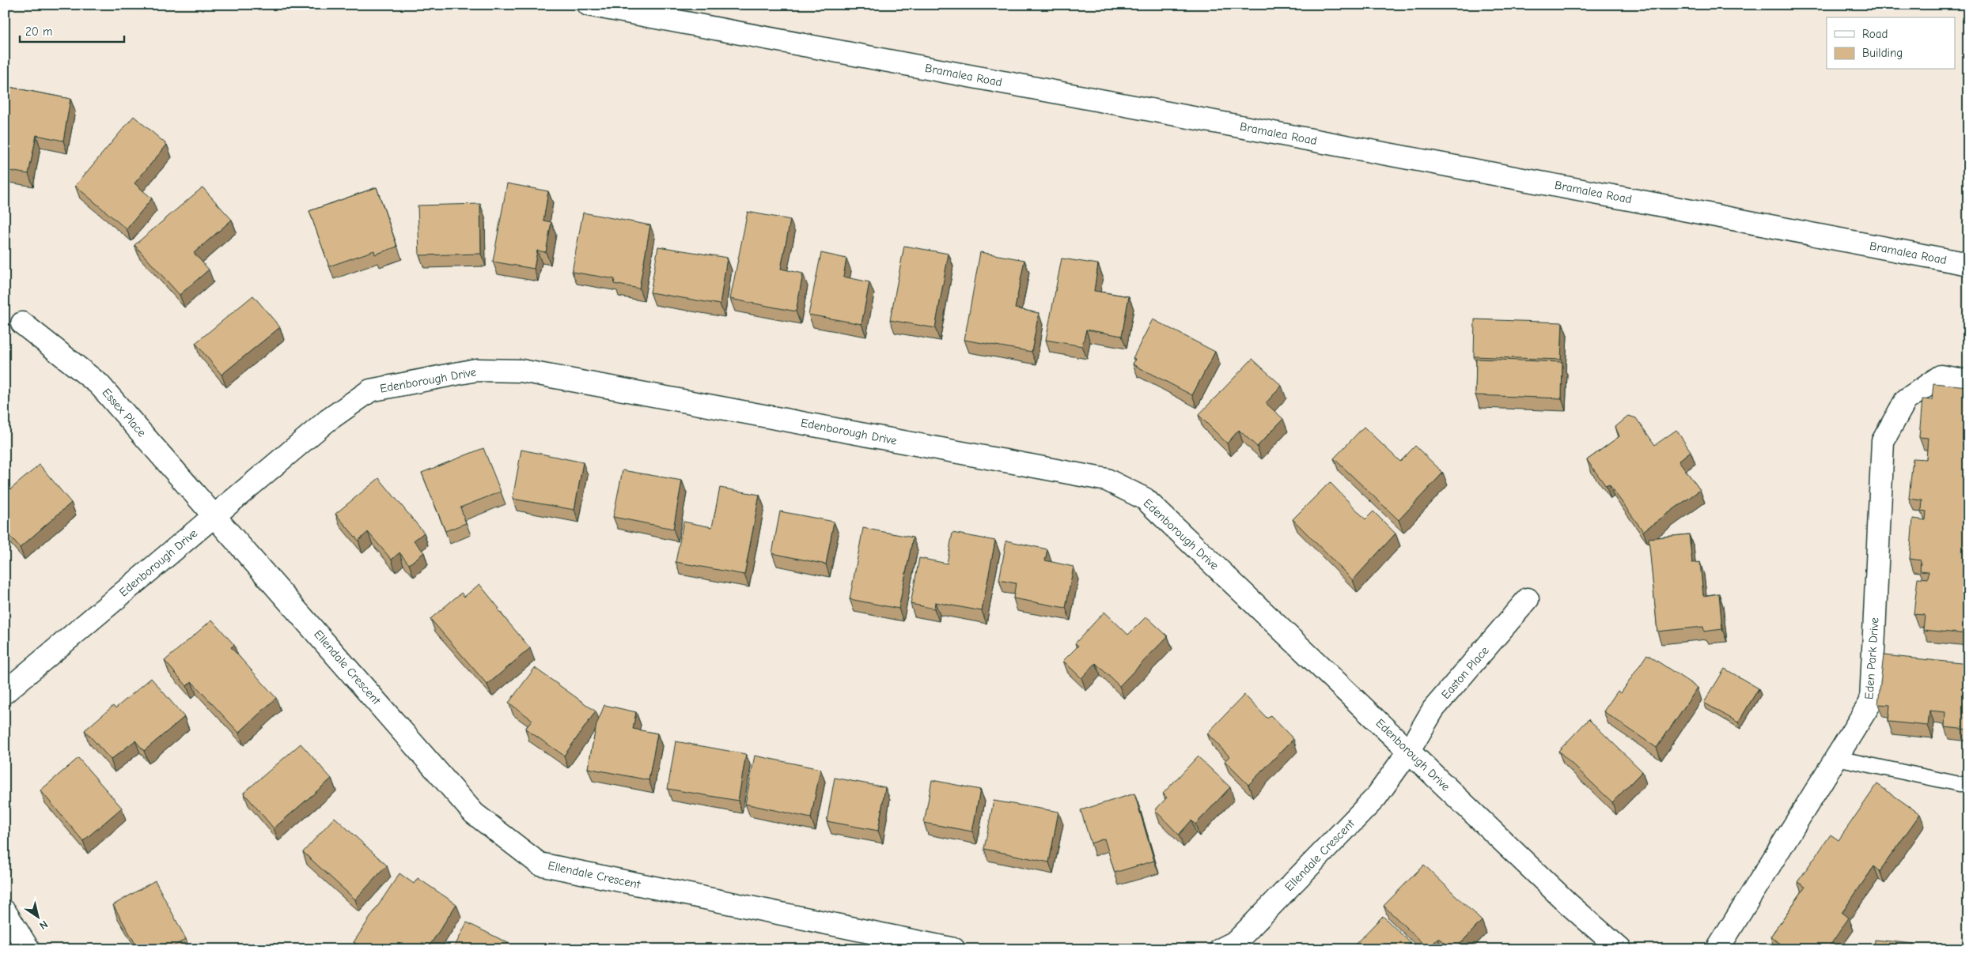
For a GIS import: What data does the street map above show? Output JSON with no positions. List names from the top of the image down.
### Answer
{
  "streets": {
    "street": [
      "Bramalea Road",
      "Edenborough Drive",
      "Essex Place",
      "Eden Park Drive",
      "Ellendale Crescent",
      "Easton Place"
    ]
  },
  "crossings": [
    ["Edenborough Drive", "Essex Place"],
    ["Edenborough Drive", "Ellendale Crescent"],
    ["Edenborough Drive", "Easton Place"],
    ["Essex Place", "Ellendale Crescent"],
    ["Ellendale Crescent", "Easton Place"]
  ],
  "legend": ["Road", "Building"],
  "scale_bar": "20 m",
  "north": "bottom right"
}
